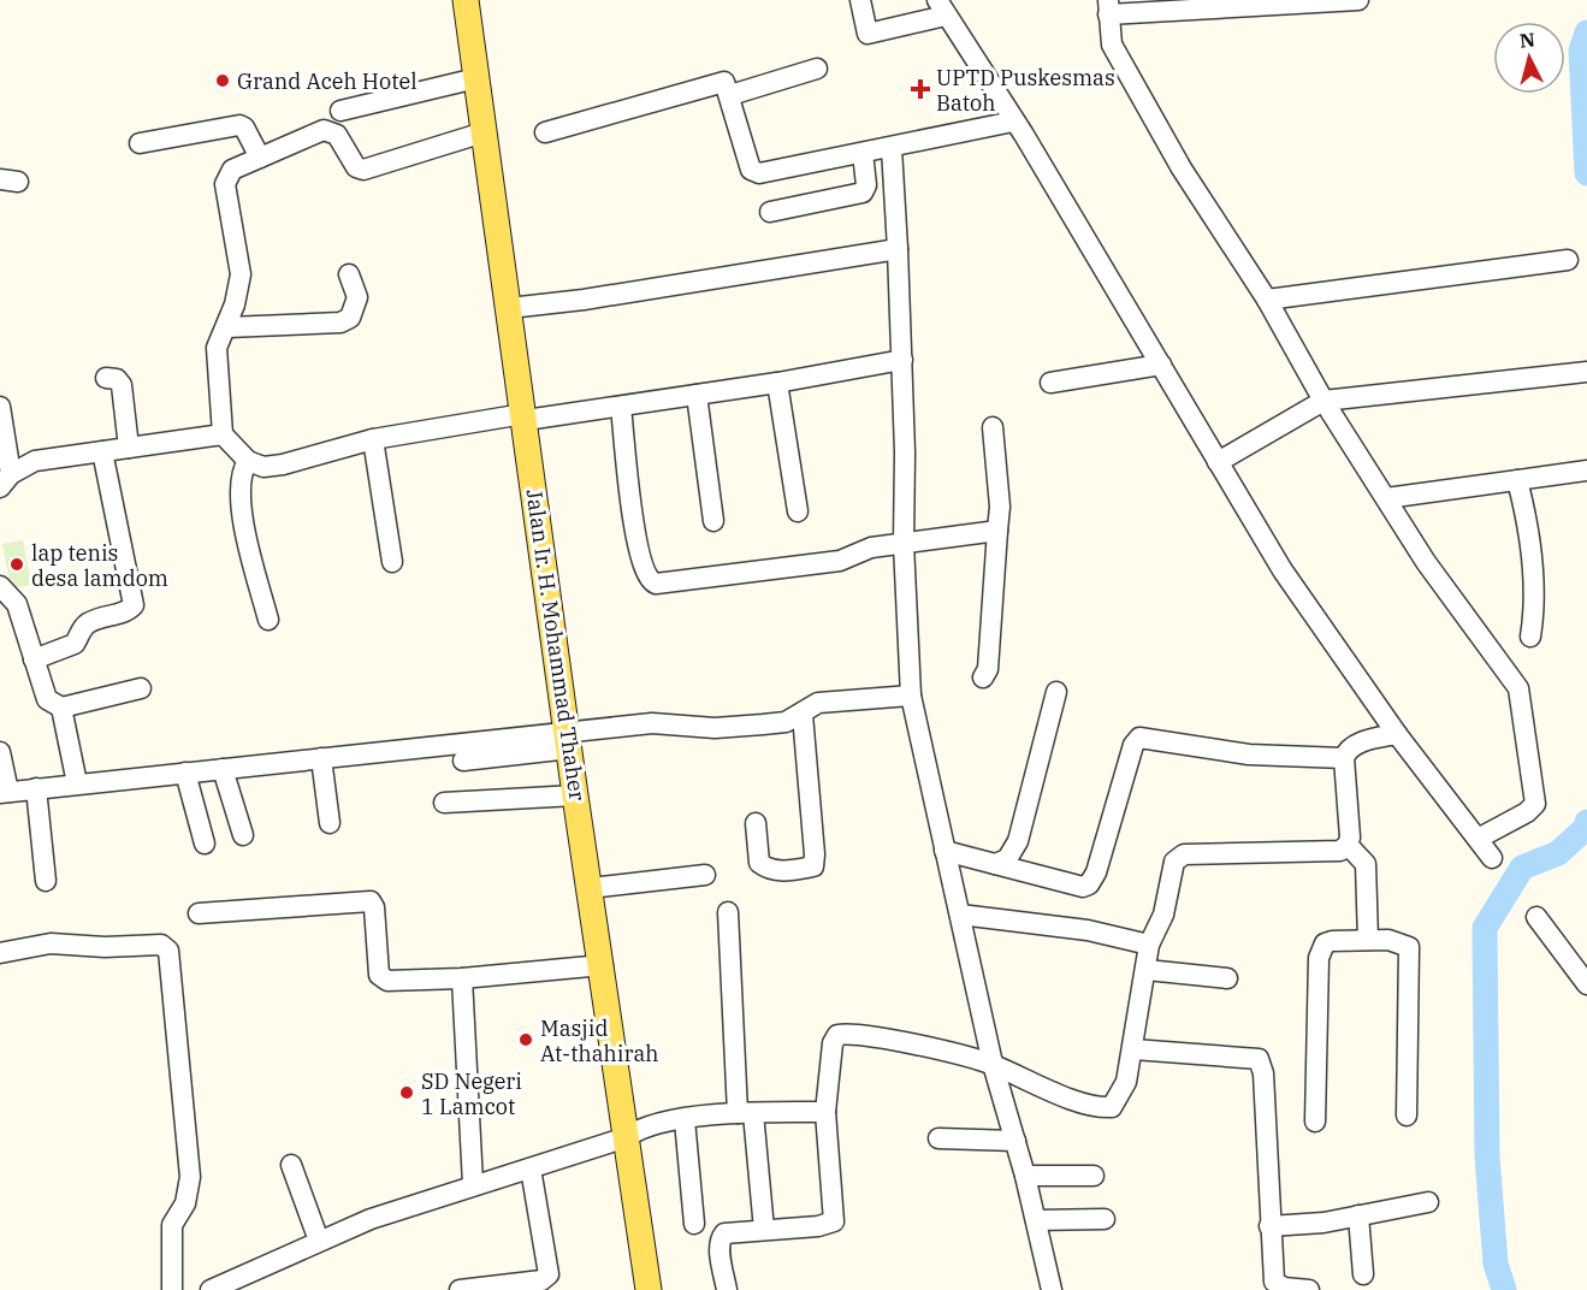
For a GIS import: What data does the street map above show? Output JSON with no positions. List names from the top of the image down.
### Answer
{
  "streets": {
    "main road": ["Jalan Ir. H. Mohammad Thaher"]
  },
  "places": {
    "other": [
      "Grand Aceh Hotel",
      "lap tenis desa lamdom",
      "Masjid At-thahirah",
      "SD Negeri 1 Lamcot"
    ],
    "health": ["UPTD Puskesmas Batoh"]
  },
  "north": "top"
}
